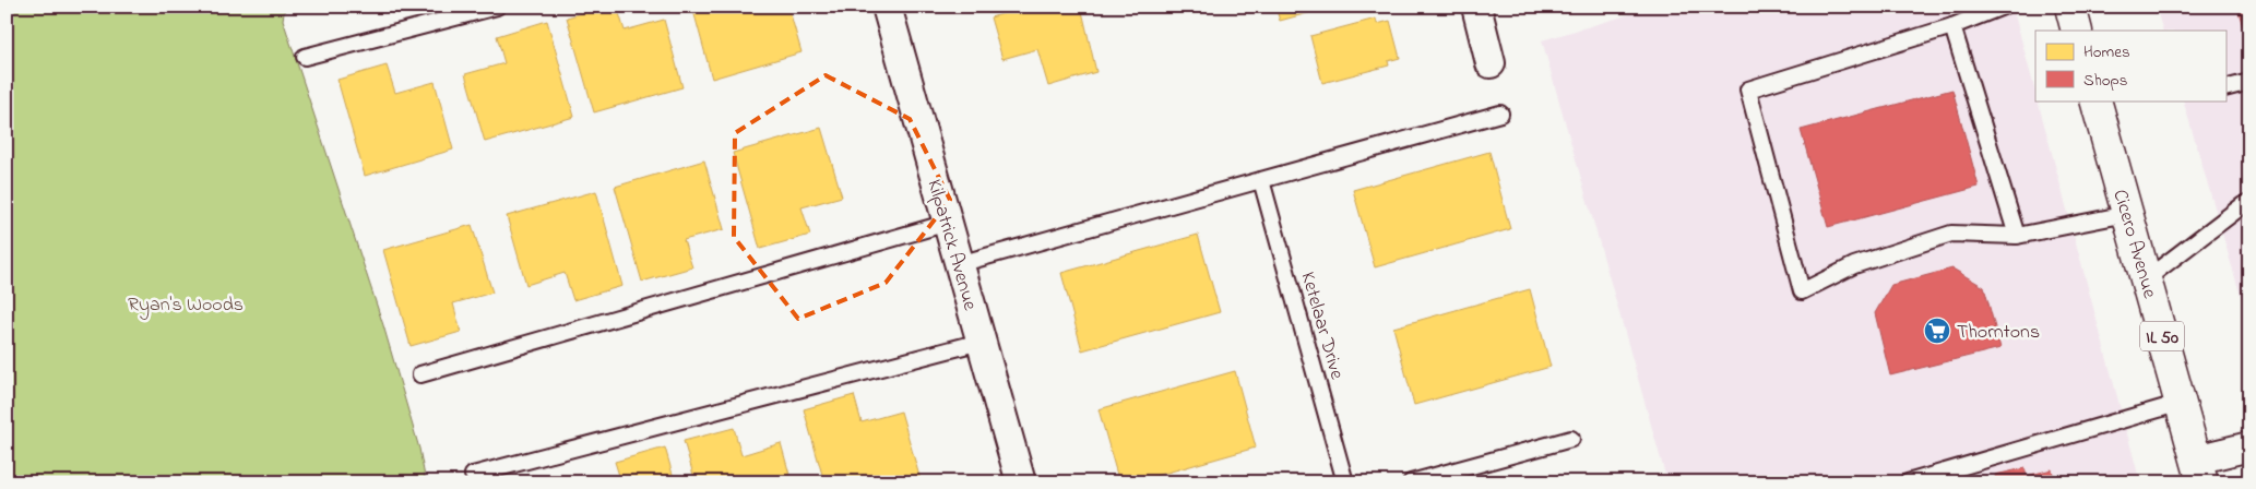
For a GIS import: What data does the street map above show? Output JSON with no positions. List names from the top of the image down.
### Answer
{
  "streets": {
    "main road": ["Cicero Avenue", "IL 50"],
    "street": ["Kilpatrick Avenue"],
    "lane": ["Ketelaar Drive"]
  },
  "parks": ["Ryan's Woods"],
  "places": {
    "supermarket": ["Thorntons"]
  },
  "legend": ["Homes", "Shops"]
}
